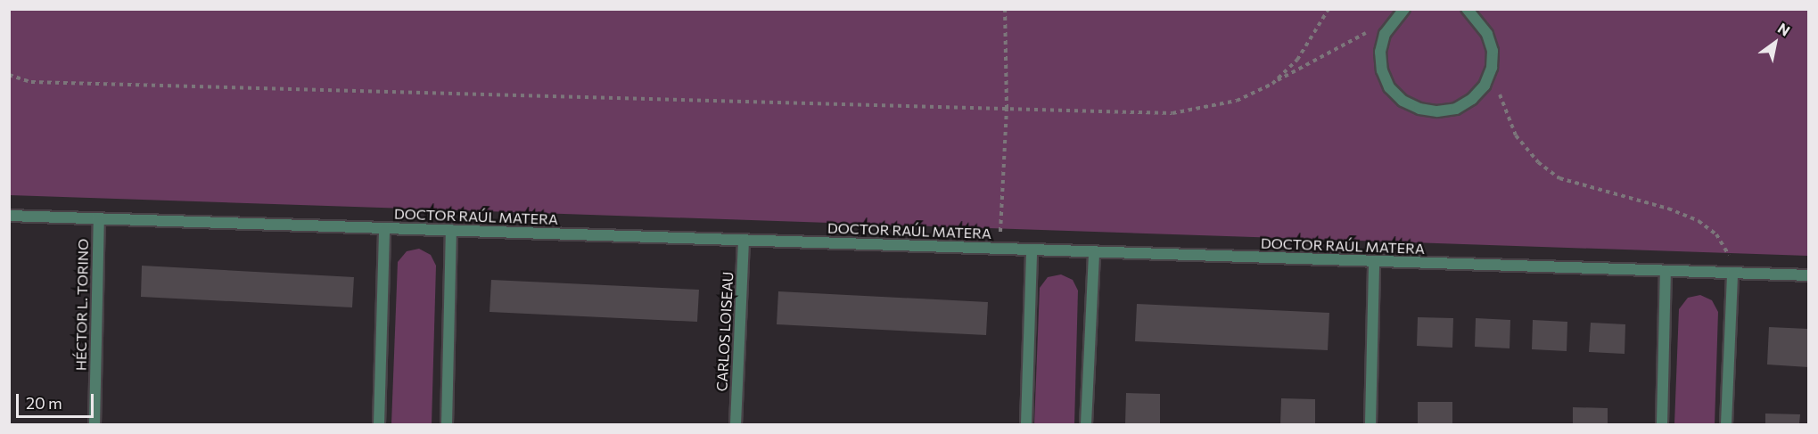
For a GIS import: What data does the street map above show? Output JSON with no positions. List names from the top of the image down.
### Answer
{
  "streets": {
    "street": ["DOCTOR RAÚL MATERA", "HÉCTOR L. TORINO", "CARLOS LOISEAU"]
  },
  "crossings": [
    ["DOCTOR RAÚL MATERA", "HÉCTOR L. TORINO"],
    ["DOCTOR RAÚL MATERA", "CARLOS LOISEAU"]
  ],
  "scale_bar": "20 m",
  "north": "top right"
}
